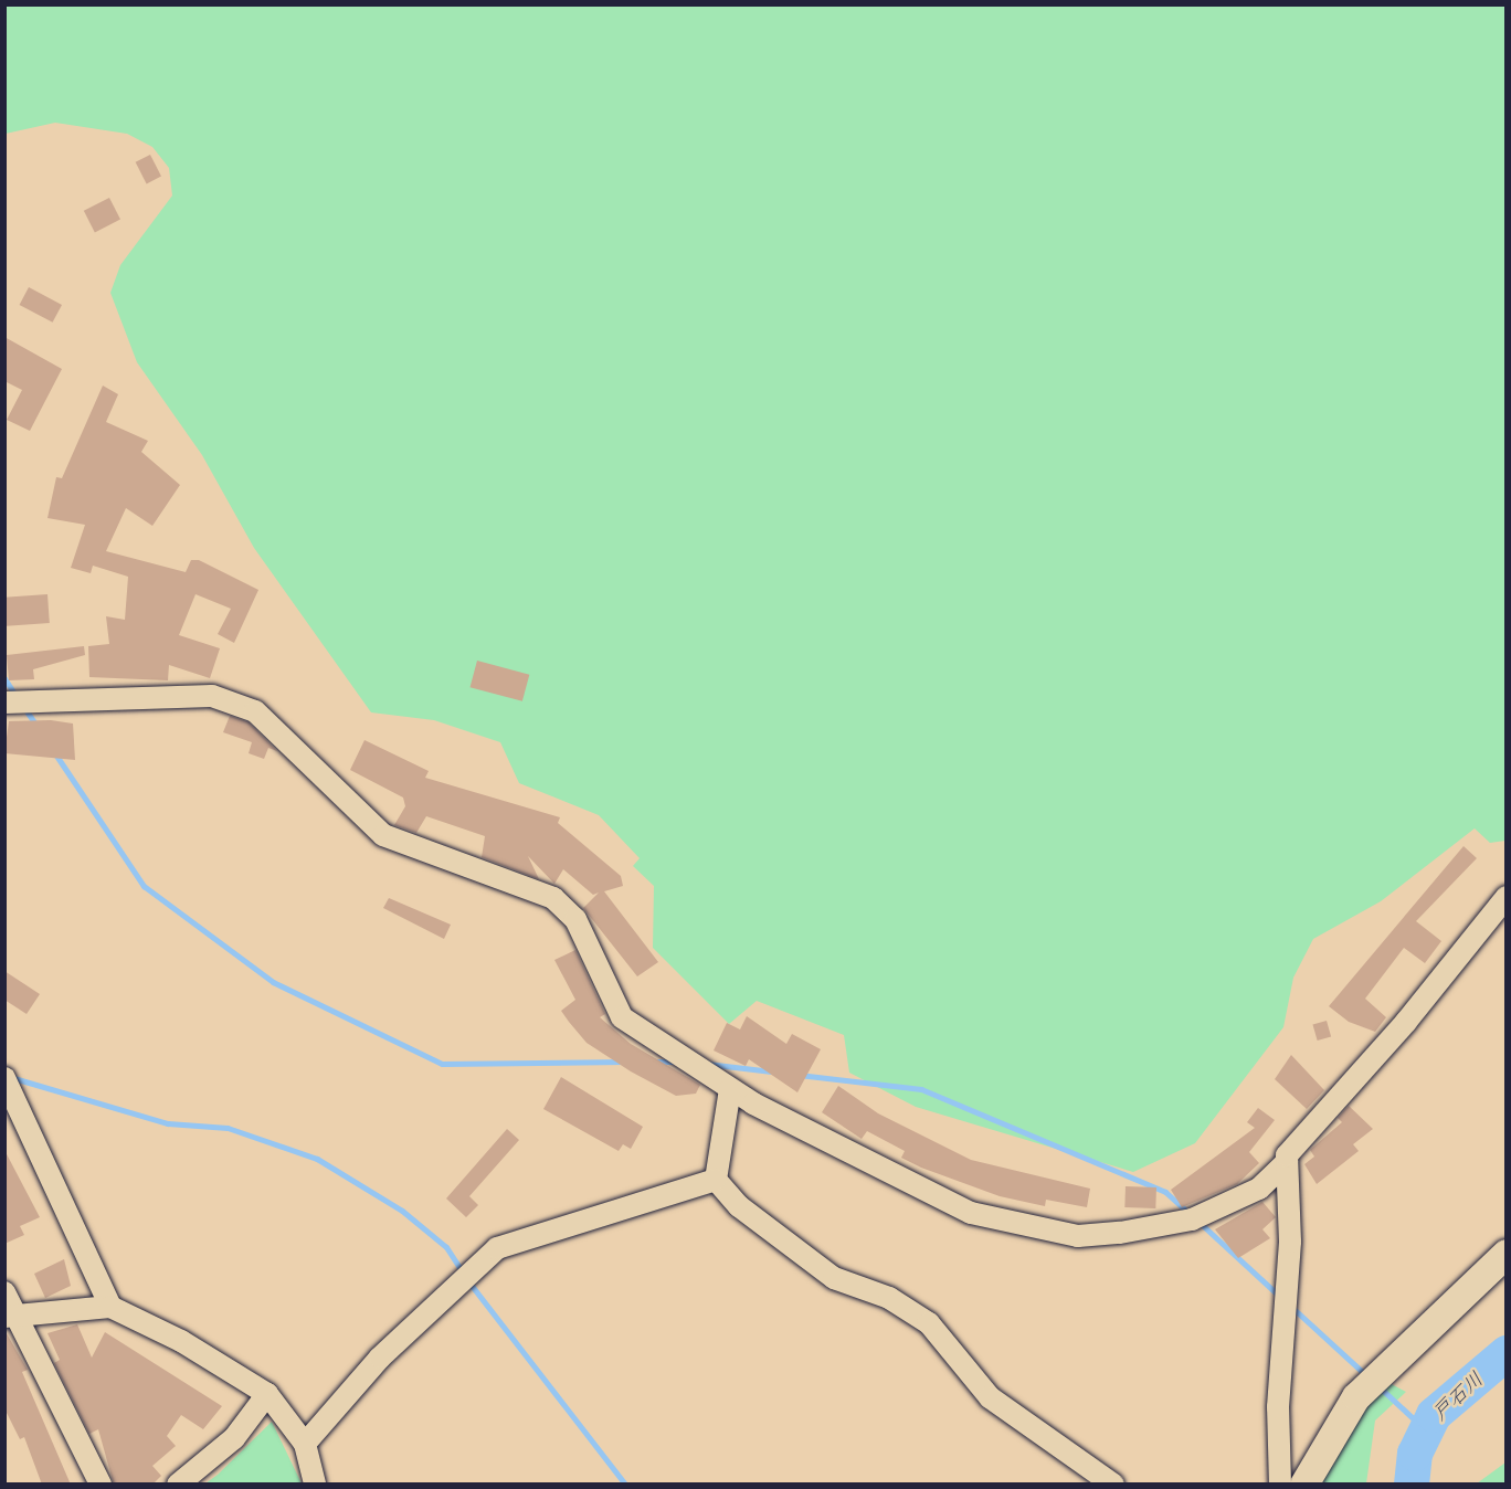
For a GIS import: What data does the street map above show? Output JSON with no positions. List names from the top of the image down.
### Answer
{
  "water": ["戸石川"]
}
